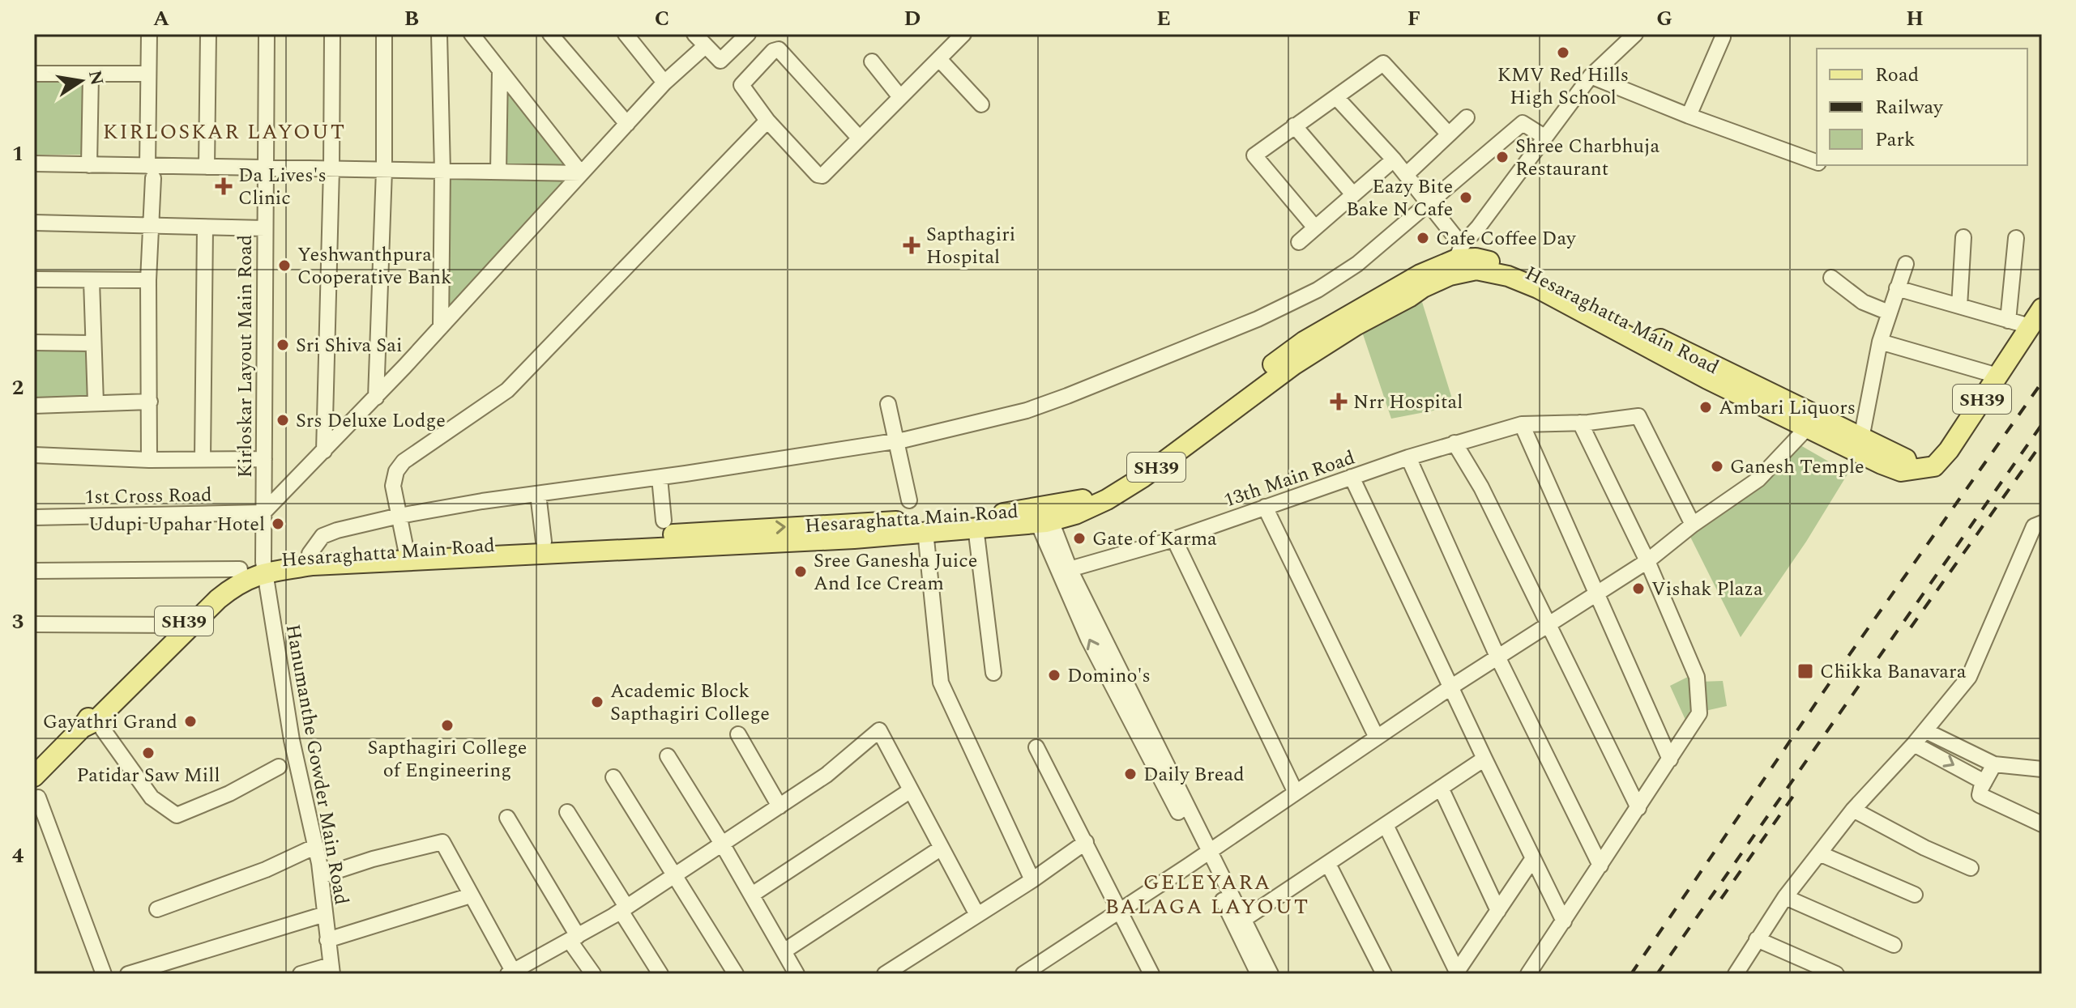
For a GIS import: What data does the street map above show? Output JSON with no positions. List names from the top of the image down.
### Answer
{
  "streets": {
    "main road": ["Hesaraghatta Main Road", "SH39"],
    "street": [
      "Kirloskar Layout Main Road",
      "13th Main Road",
      "1st Cross Road",
      "Hanumanthe Gowder Main Road"
    ]
  },
  "crossings": [
    ["Hesaraghatta Main Road", "Kirloskar Layout Main Road"],
    ["Hesaraghatta Main Road", "Hanumanthe Gowder Main Road"],
    ["Kirloskar Layout Main Road", "1st Cross Road"],
    ["Kirloskar Layout Main Road", "Hanumanthe Gowder Main Road"]
  ],
  "districts": ["KIRLOSKAR LAYOUT", "GELEYARA BALAGA LAYOUT"],
  "places": {
    "other": [
      "KMV Red Hills High School",
      "Shree Charbhuja Restaurant",
      "Eazy Bite Bake N Cafe",
      "Cafe Coffee Day",
      "Yeshwanthpura Cooperative Bank",
      "Sri Shiva Sai",
      "Ambari Liquors",
      "Srs Deluxe Lodge",
      "Ganesh Temple",
      "Udupi Upahar Hotel",
      "Gate of Karma",
      "Sree Ganesha Juice And Ice Cream",
      "Vishak Plaza",
      "Domino's",
      "Academic Block Sapthagiri College",
      "Gayathri Grand",
      "Sapthagiri College of Engineering",
      "Patidar Saw Mill",
      "Daily Bread"
    ],
    "health": ["Da Lives's Clinic", "Sapthagiri Hospital", "Nrr Hospital"],
    "transit": ["Chikka Banavara"]
  },
  "legend": ["Road", "Railway", "Park"],
  "north": "right",
  "grid": {
    "columns": [
      "A",
      "B",
      "C",
      "D",
      "E",
      "F",
      "G",
      "H"
    ],
    "rows": [
      "1",
      "2",
      "3",
      "4"
    ]
  }
}
